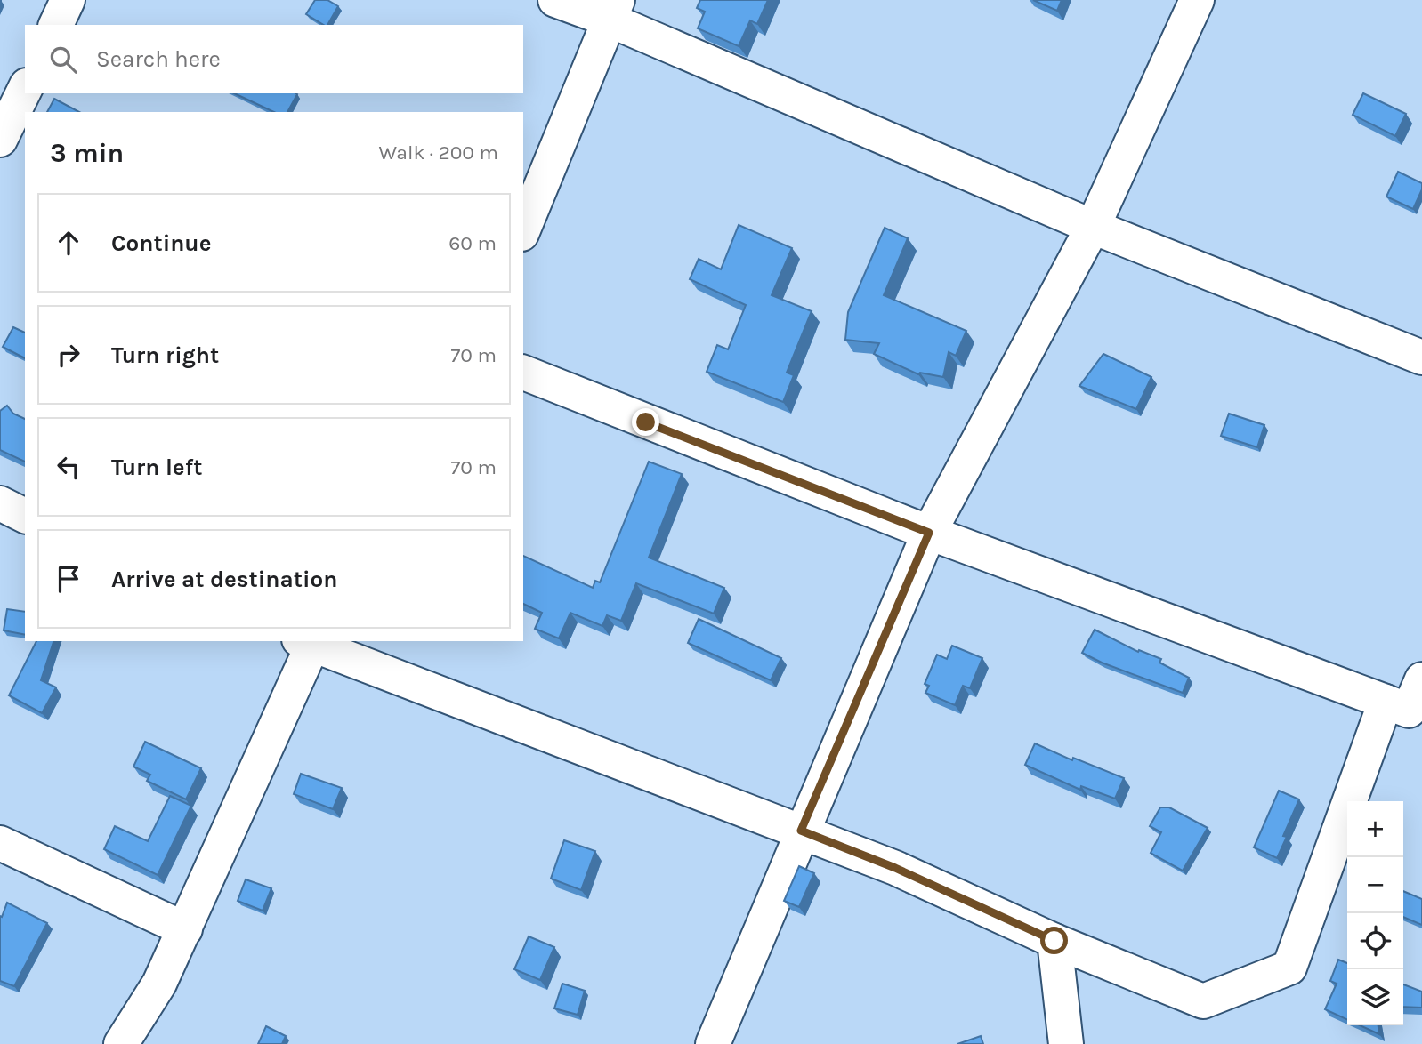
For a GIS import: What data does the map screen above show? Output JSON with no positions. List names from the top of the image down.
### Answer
{
  "page": {
    "search": "Search here",
    "heading": ["3 min", "Walk · 200 m"],
    "list": [
      ["Continue", "60 m"],
      ["Turn right", "70 m"],
      ["Turn left", "70 m"],
      "Arrive at destination"
    ],
    "map_buttons": ["+", "−"]
  }
}
